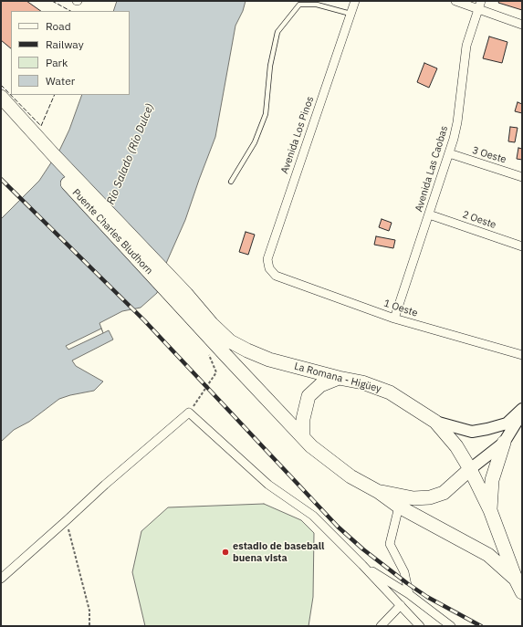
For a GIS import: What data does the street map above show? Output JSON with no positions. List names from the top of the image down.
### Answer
{
  "streets": {
    "main road": ["Puente Charles Bludhorn", "La Romana - Higüey"],
    "street": [
      "Avenida Los Pinos",
      "3 Oeste",
      "Avenida Las Caobas",
      "2 Oeste",
      "1 Oeste"
    ]
  },
  "crossings": [
    ["Avenida Los Pinos", "1 Oeste"],
    ["3 Oeste", "Avenida Las Caobas"],
    ["Avenida Las Caobas", "2 Oeste"],
    ["Avenida Las Caobas", "1 Oeste"],
    ["Puente Charles Bludhorn", "La Romana - Higüey"]
  ],
  "water": ["Río Salado (Río Dulce)"],
  "places": ["estadio de baseball buena vista"],
  "legend": [
    "Road",
    "Railway",
    "Park",
    "Water"
  ]
}
